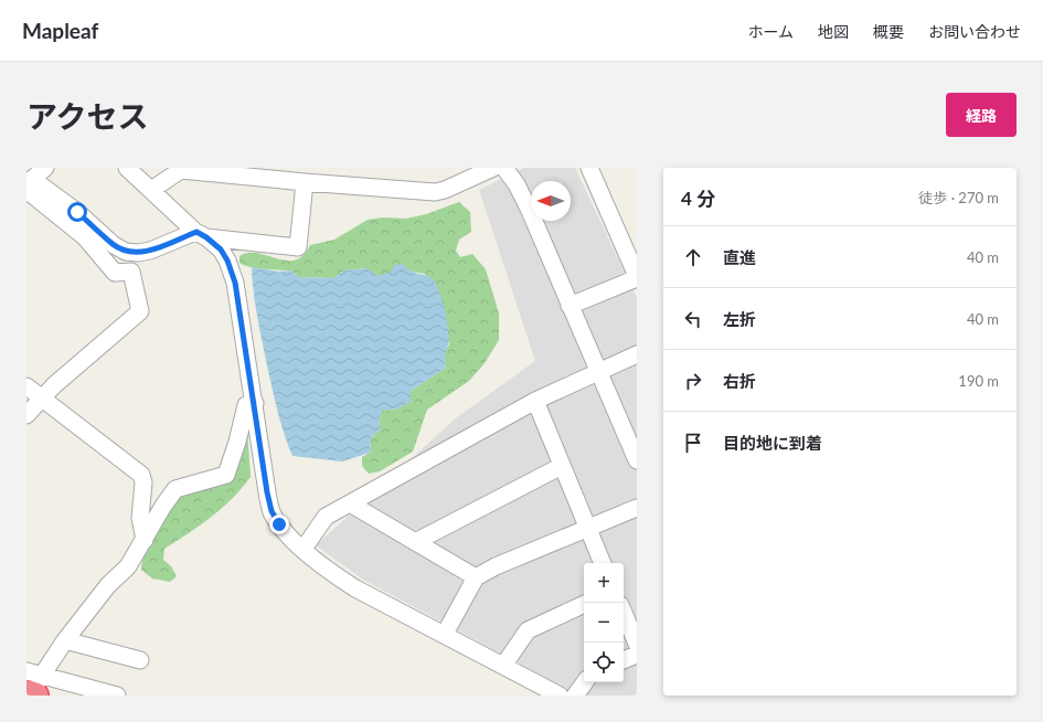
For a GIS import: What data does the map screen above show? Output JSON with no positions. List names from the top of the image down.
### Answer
{
  "north": "left",
  "page": {
    "header": "Mapleaf",
    "nav": [
      "ホーム",
      "地図",
      "概要",
      "お問い合わせ"
    ],
    "title": "アクセス",
    "buttons": "経路",
    "heading": ["4 分", "徒歩 · 270 m"],
    "list": [
      ["直進", "40 m"],
      ["左折", "40 m"],
      ["右折", "190 m"],
      "目的地に到着"
    ],
    "map_buttons": ["+", "−"]
  }
}
